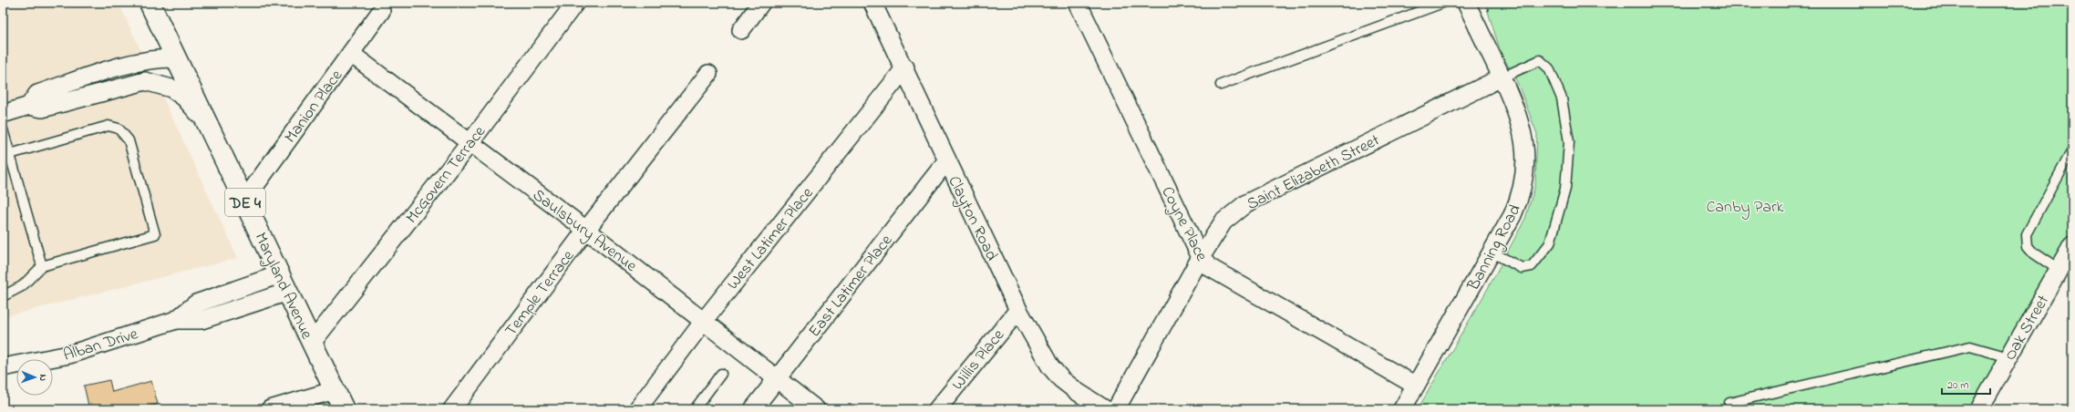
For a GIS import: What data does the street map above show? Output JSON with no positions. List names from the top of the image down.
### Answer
{
  "streets": {
    "main road": ["DE 4", "Maryland Avenue"],
    "street": [
      "Manion Place",
      "Saint Elizabeth Street",
      "McGovern Terrace",
      "Clayton Road",
      "Coyne Place",
      "Saulsbury Avenue",
      "West Latimer Place",
      "Banning Road",
      "East Latimer Place",
      "Temple Terrace",
      "Oak Street",
      "Alban Drive",
      "Willis Place"
    ]
  },
  "crossings": [
    ["Manion Place", "Saulsbury Avenue"],
    ["Manion Place", "Maryland Avenue"],
    ["Saint Elizabeth Street", "Coyne Place"],
    ["Saint Elizabeth Street", "Banning Road"],
    ["McGovern Terrace", "Saulsbury Avenue"],
    ["McGovern Terrace", "Maryland Avenue"],
    ["Clayton Road", "West Latimer Place"],
    ["Clayton Road", "East Latimer Place"],
    ["Clayton Road", "Willis Place"],
    ["Coyne Place", "Banning Road"],
    ["Saulsbury Avenue", "West Latimer Place"],
    ["Saulsbury Avenue", "East Latimer Place"],
    ["Saulsbury Avenue", "Temple Terrace"],
    ["Maryland Avenue", "Alban Drive"]
  ],
  "parks": ["Canby Park"],
  "scale_bar": "20 m",
  "north": "right"
}
